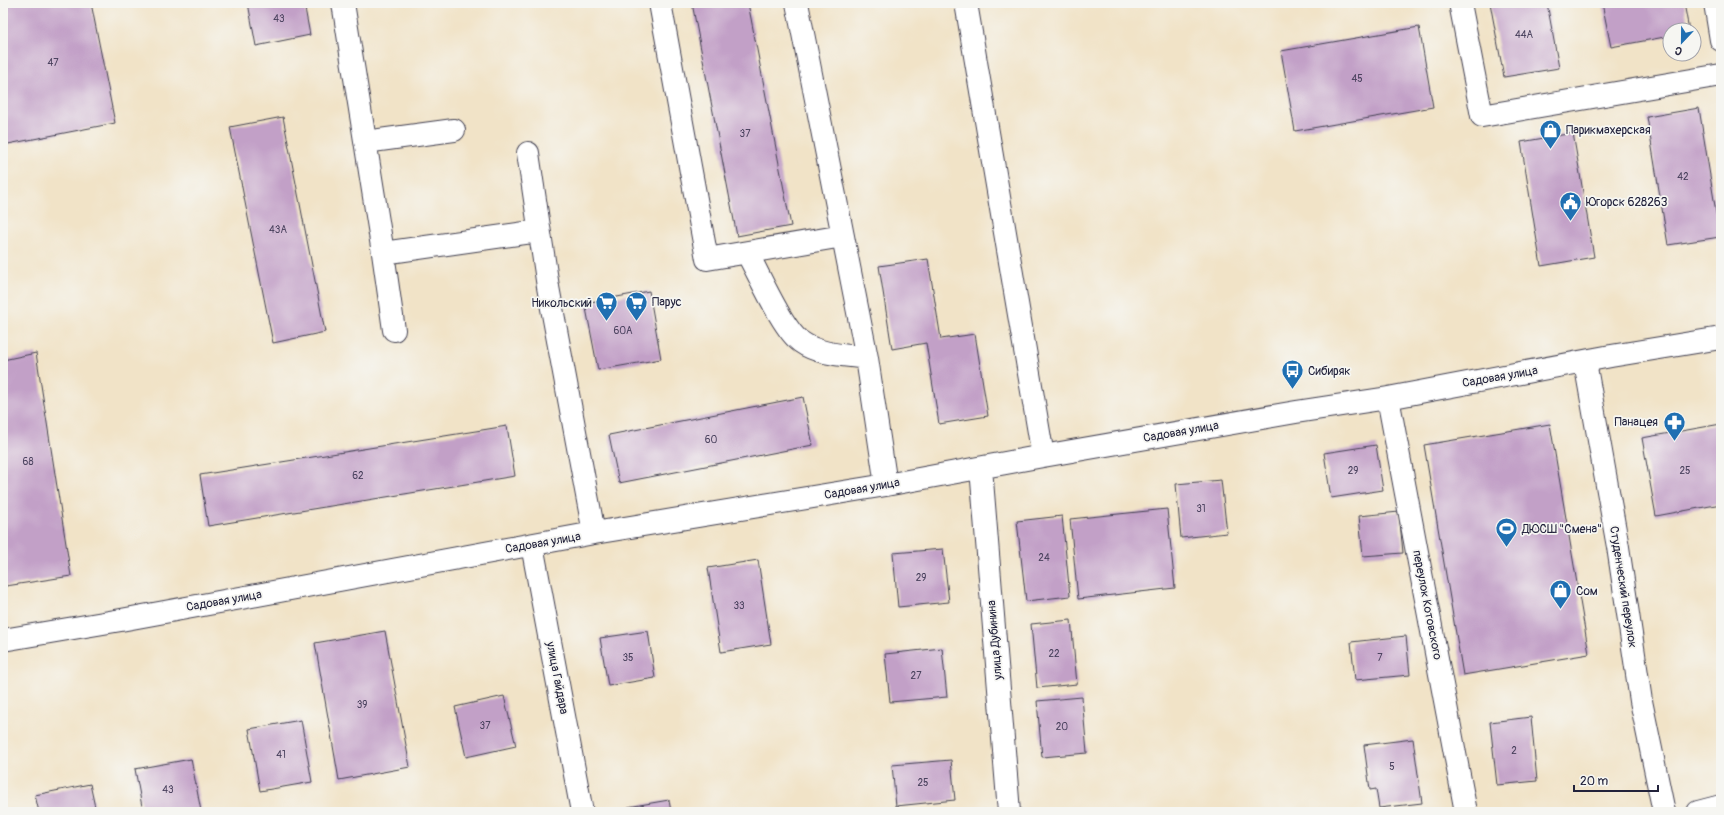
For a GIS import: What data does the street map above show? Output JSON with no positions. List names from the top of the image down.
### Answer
{
  "streets": {
    "street": [
      "Садовая улица",
      "Студенческий переулок",
      "переулок Котовского",
      "улица Дубинина",
      "улица Гайдара"
    ]
  },
  "crossings": [
    ["Садовая улица", "Студенческий переулок"],
    ["Садовая улица", "переулок Котовского"],
    ["Садовая улица", "улица Дубинина"],
    ["Садовая улица", "улица Гайдара"]
  ],
  "places": {
    "shop": ["Парикмахерская", "Сом"],
    "public building": ["Югорск 628263"],
    "supermarket": ["Парус", "Никольский"],
    "bus stop": ["Сибиряк"],
    "pharmacy": ["Панацея"],
    "sports": ["ДЮСШ \"Смена\""]
  },
  "house_numbers": [
    "43",
    "44А",
    "47",
    "45",
    "37",
    "42",
    "43А",
    "60А",
    "60",
    "68",
    "29",
    "25",
    "62",
    "31",
    "24",
    "29",
    "33",
    "22",
    "35",
    "7",
    "27",
    "39",
    "37",
    "20",
    "2",
    "41",
    "5",
    "25",
    "43"
  ],
  "scale_bar": "20 m",
  "north": "bottom"
}
